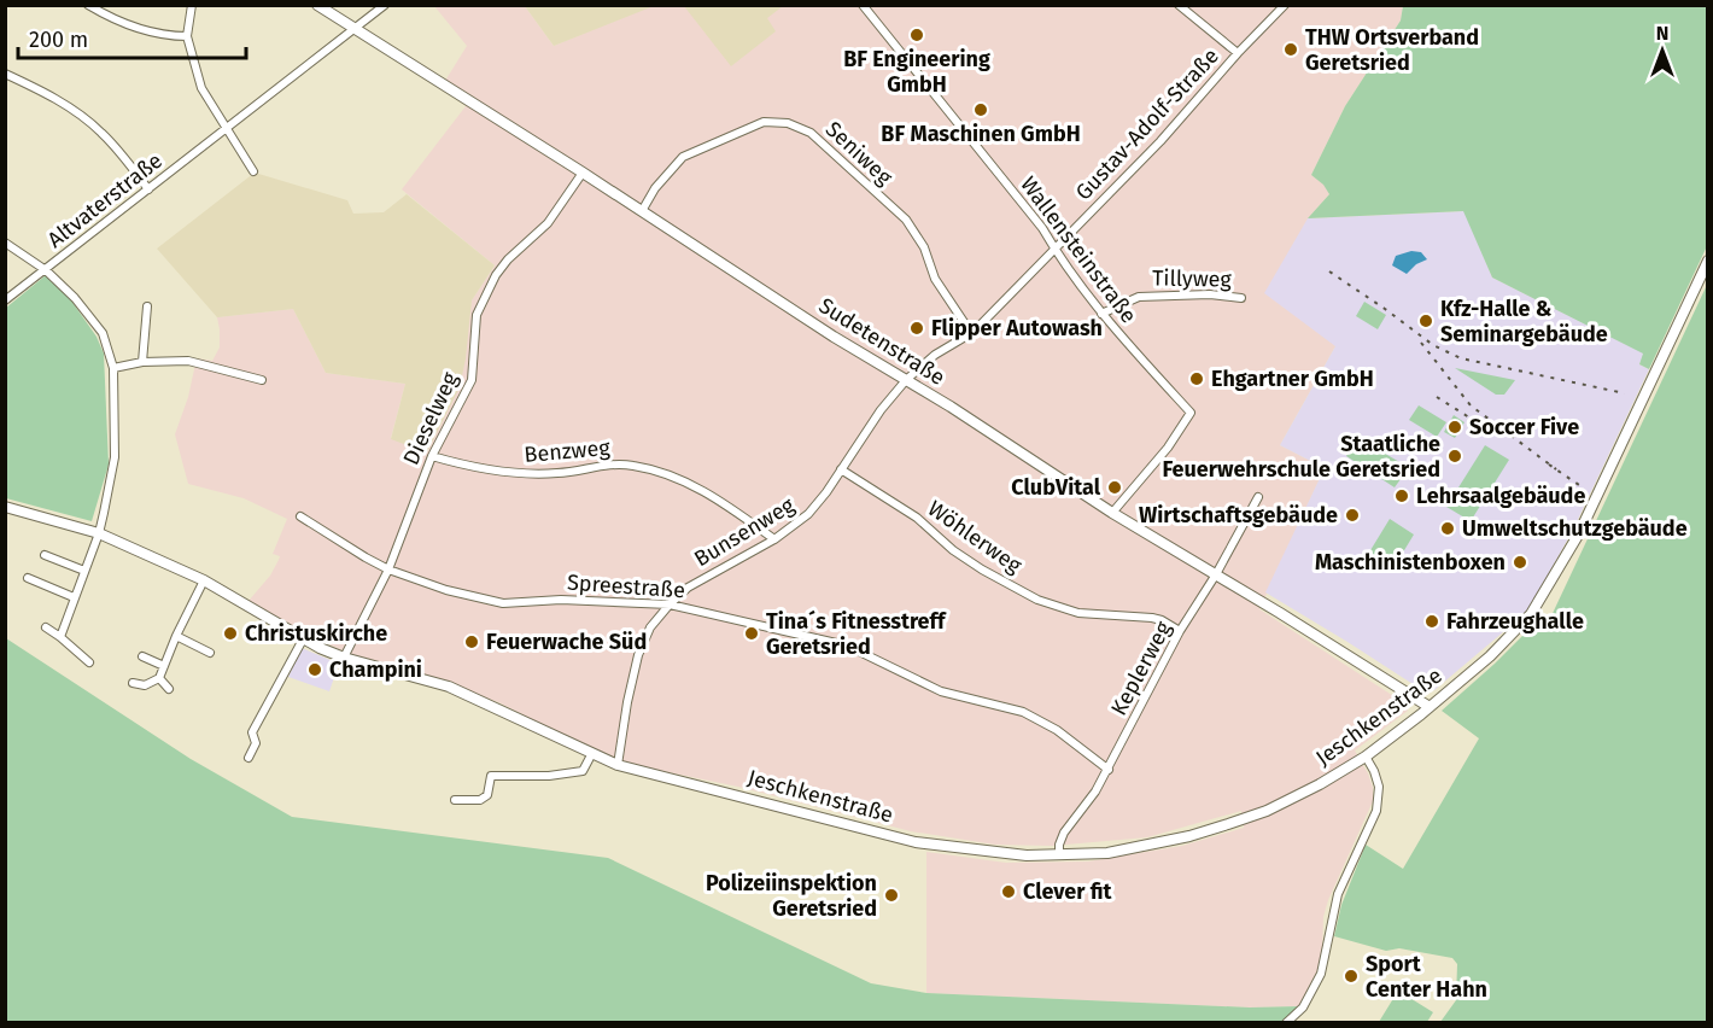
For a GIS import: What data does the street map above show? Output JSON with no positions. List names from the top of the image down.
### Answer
{
  "streets": {
    "street": [
      "Gustav-Adolf-Straße",
      "Seniweg",
      "Altvaterstraße",
      "Wallensteinstraße",
      "Tillyweg",
      "Sudetenstraße",
      "Dieselweg",
      "Benzweg",
      "Bunsenweg",
      "Wöhlerweg",
      "Spreestraße",
      "Keplerweg",
      "Jeschkenstraße"
    ]
  },
  "crossings": [
    ["Gustav-Adolf-Straße", "Seniweg"],
    ["Gustav-Adolf-Straße", "Wallensteinstraße"],
    ["Gustav-Adolf-Straße", "Sudetenstraße"],
    ["Gustav-Adolf-Straße", "Bunsenweg"],
    ["Seniweg", "Sudetenstraße"],
    ["Altvaterstraße", "Sudetenstraße"],
    ["Wallensteinstraße", "Tillyweg"],
    ["Wallensteinstraße", "Sudetenstraße"],
    ["Sudetenstraße", "Dieselweg"],
    ["Sudetenstraße", "Bunsenweg"],
    ["Sudetenstraße", "Keplerweg"],
    ["Sudetenstraße", "Jeschkenstraße"],
    ["Dieselweg", "Benzweg"],
    ["Dieselweg", "Spreestraße"],
    ["Dieselweg", "Jeschkenstraße"],
    ["Benzweg", "Bunsenweg"],
    ["Bunsenweg", "Wöhlerweg"],
    ["Bunsenweg", "Spreestraße"],
    ["Bunsenweg", "Jeschkenstraße"],
    ["Wöhlerweg", "Keplerweg"],
    ["Spreestraße", "Keplerweg"],
    ["Keplerweg", "Jeschkenstraße"]
  ],
  "places": [
    "BF Engineering GmbH",
    "THW Ortsverband Geretsried",
    "BF Maschinen GmbH",
    "Kfz-Halle & Seminargebäude",
    "Flipper Autowash",
    "Ehgartner GmbH",
    "Soccer Five",
    "Staatliche Feuerwehrschule Geretsried",
    "ClubVital",
    "Lehrsaalgebäude",
    "Wirtschaftsgebäude",
    "Umweltschutzgebäude",
    "Maschinistenboxen",
    "Fahrzeughalle",
    "Christuskirche",
    "Tina´s Fitnesstreff Geretsried",
    "Feuerwache Süd",
    "Champini",
    "Clever fit",
    "Polizeiinspektion Geretsried",
    "Sport Center Hahn"
  ],
  "scale_bar": "200 m",
  "north": "top"
}
